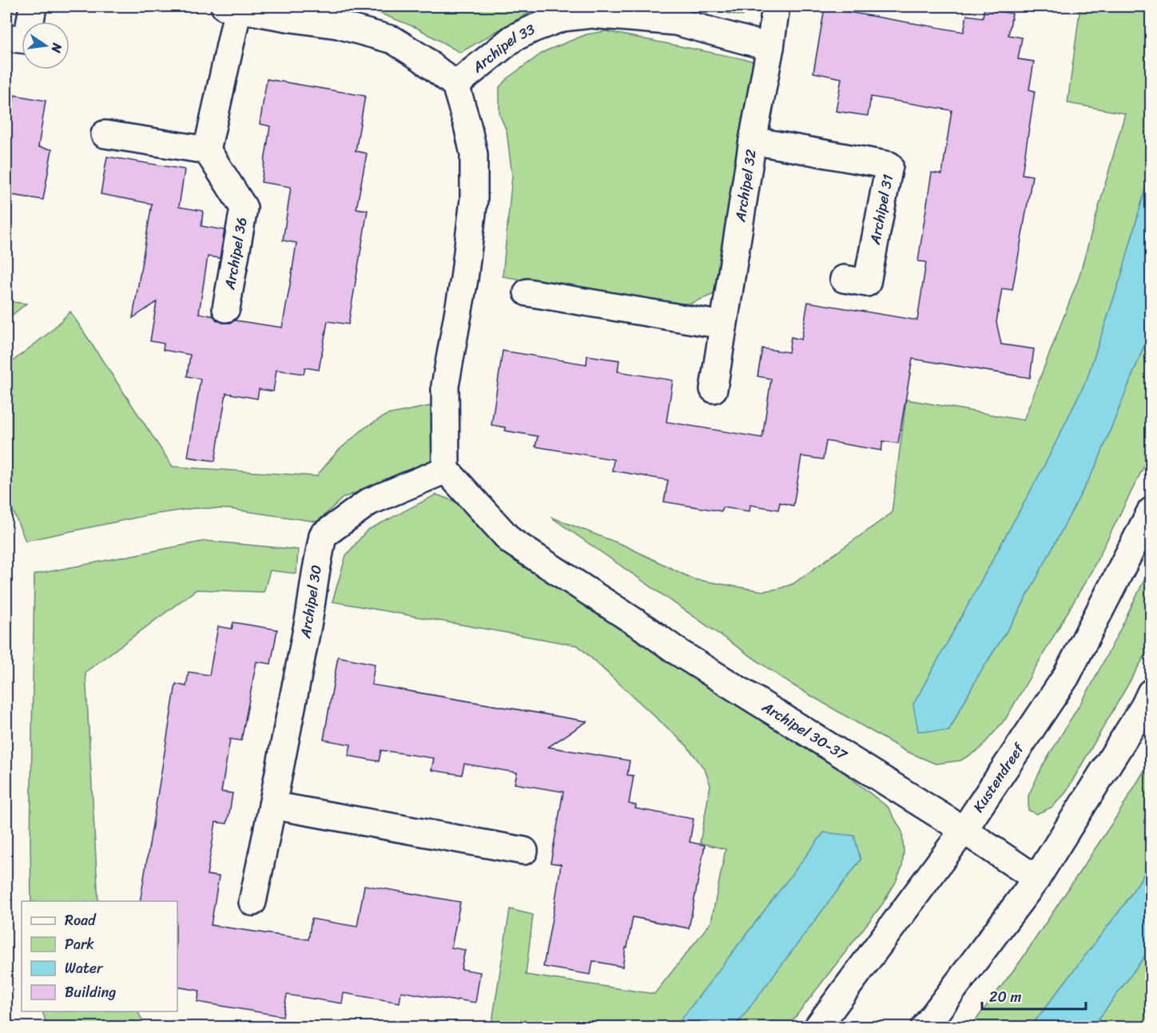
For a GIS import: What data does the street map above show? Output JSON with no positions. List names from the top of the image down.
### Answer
{
  "streets": {
    "street": [
      "Archipel 33",
      "Archipel 32",
      "Archipel 31",
      "Archipel 36",
      "Archipel 30",
      "Archipel 30-37",
      "Kustendreef"
    ]
  },
  "crossings": [
    ["Archipel 33", "Archipel 32"],
    ["Archipel 32", "Archipel 31"],
    ["Archipel 30", "Archipel 30-37"],
    ["Archipel 30-37", "Kustendreef"]
  ],
  "legend": [
    "Road",
    "Park",
    "Water",
    "Building"
  ],
  "scale_bar": "20 m",
  "north": "right"
}
